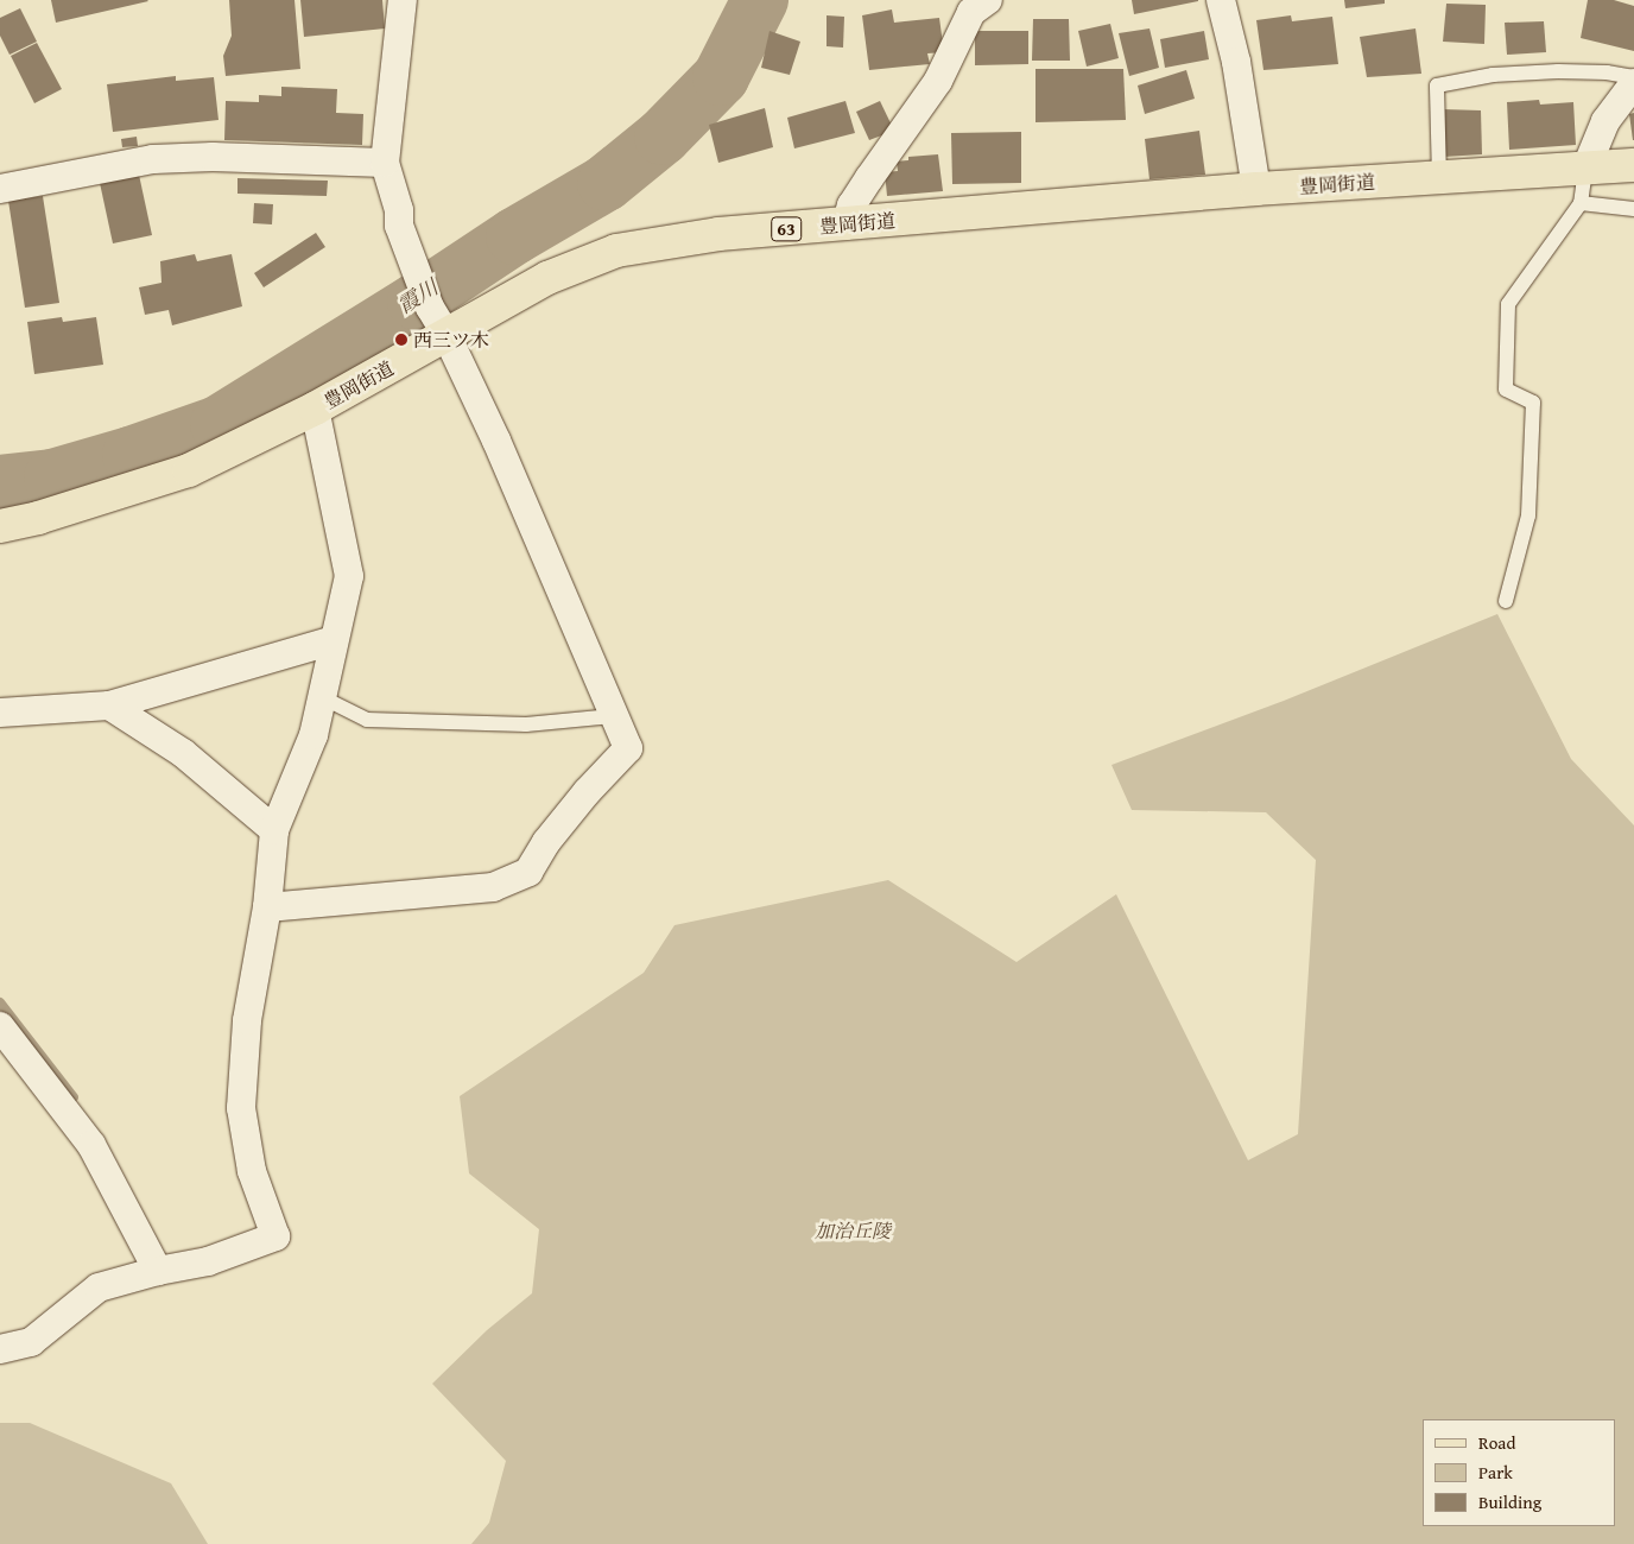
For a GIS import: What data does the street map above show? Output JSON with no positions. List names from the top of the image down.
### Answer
{
  "streets": {
    "main road": ["豊岡街道", "63"]
  },
  "water": ["霞川"],
  "parks": ["加治丘陵"],
  "places": ["西三ツ木"],
  "legend": ["Road", "Park", "Building"]
}
